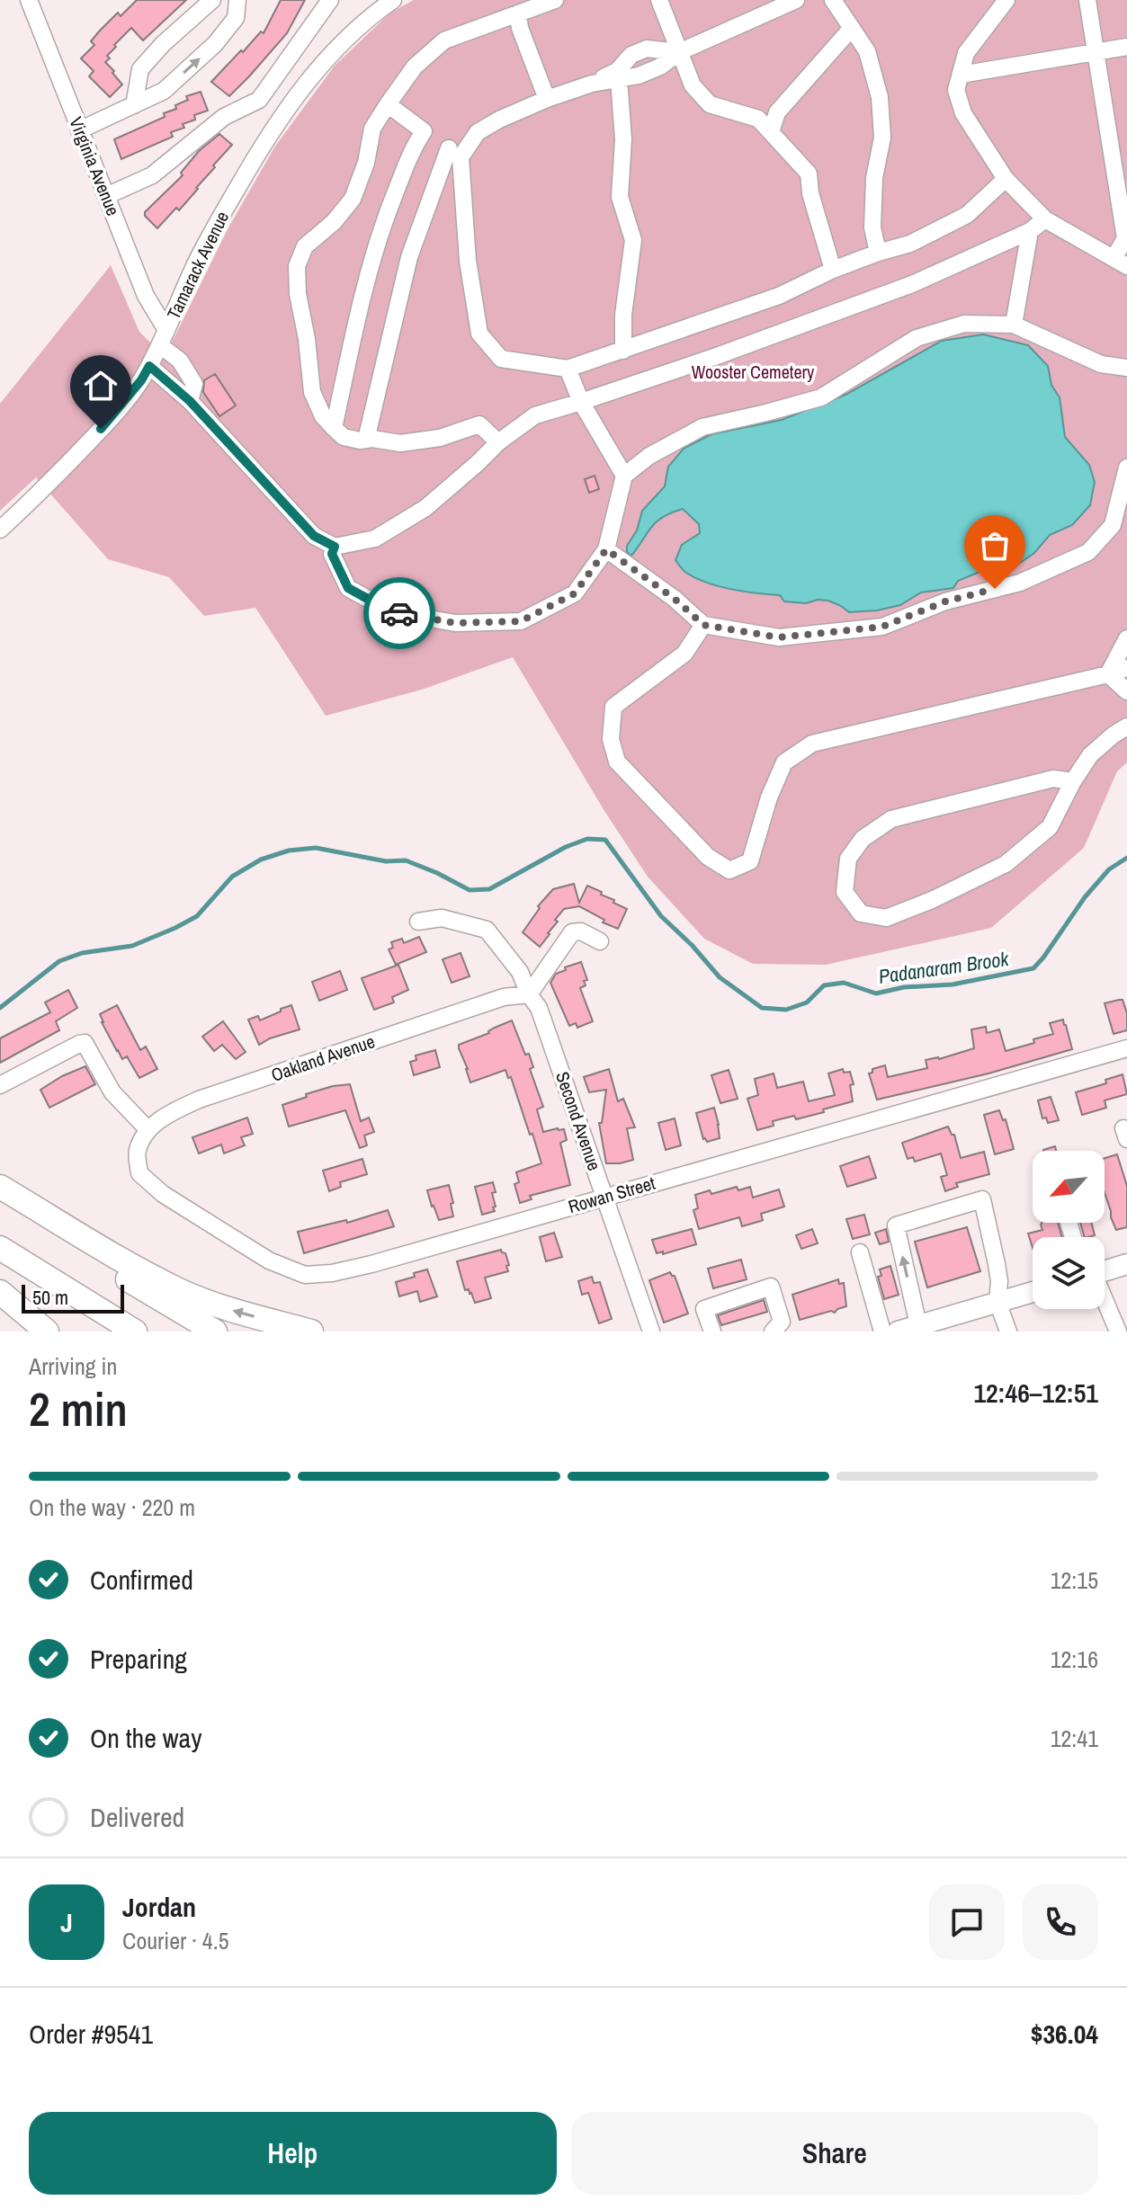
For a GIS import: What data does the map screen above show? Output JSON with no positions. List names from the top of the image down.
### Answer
{
  "streets": {
    "street": [
      "Virginia Avenue",
      "Tamarack Avenue",
      "Oakland Avenue",
      "Second Avenue",
      "Rowan Street"
    ]
  },
  "crossings": [
    ["Virginia Avenue", "Tamarack Avenue"],
    ["Oakland Avenue", "Second Avenue"],
    ["Oakland Avenue", "Rowan Street"],
    ["Second Avenue", "Rowan Street"]
  ],
  "water": ["Padanaram Brook"],
  "parks": ["Wooster Cemetery"],
  "scale_bar": "50 m",
  "north": "bottom left",
  "page": {
    "scale": "50 m",
    "heading": ["2 min", "Arriving in", "12:46–12:51"],
    "panel": [
      "Jordan",
      "Courier · 4.5",
      "Order #9541",
      "$36.04"
    ],
    "bar": "On the way · 220 m",
    "list": [
      ["Confirmed", "12:15"],
      ["Preparing", "12:16"],
      ["On the way", "12:41"],
      "Delivered"
    ],
    "round": "J",
    "buttons": ["Help", "Share"]
  }
}
